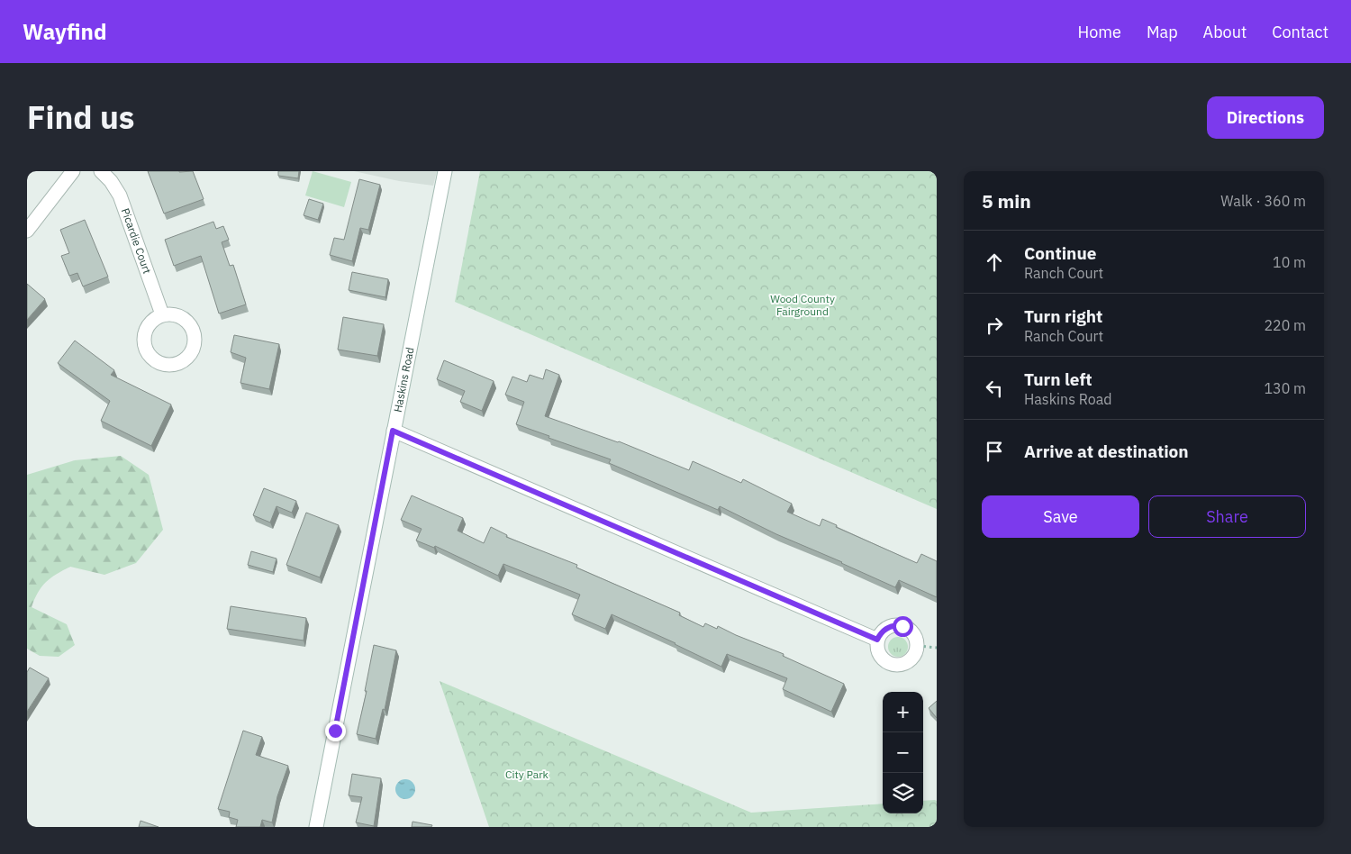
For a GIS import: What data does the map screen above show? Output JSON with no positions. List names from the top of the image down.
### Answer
{
  "streets": {
    "street": ["Picardie Court", "Haskins Road"]
  },
  "parks": ["Wood County Fairground", "City Park"],
  "page": {
    "header": "Wayfind",
    "nav": [
      "Home",
      "Map",
      "About",
      "Contact"
    ],
    "title": "Find us",
    "buttons": [
      "Directions",
      ["Save", "Share"]
    ],
    "heading": ["5 min", "Walk · 360 m"],
    "list": [
      ["Continue", "Ranch Court", "10 m"],
      ["Turn right", "Ranch Court", "220 m"],
      ["Turn left", "Haskins Road", "130 m"],
      "Arrive at destination"
    ],
    "map_buttons": ["+", "−"]
  }
}
